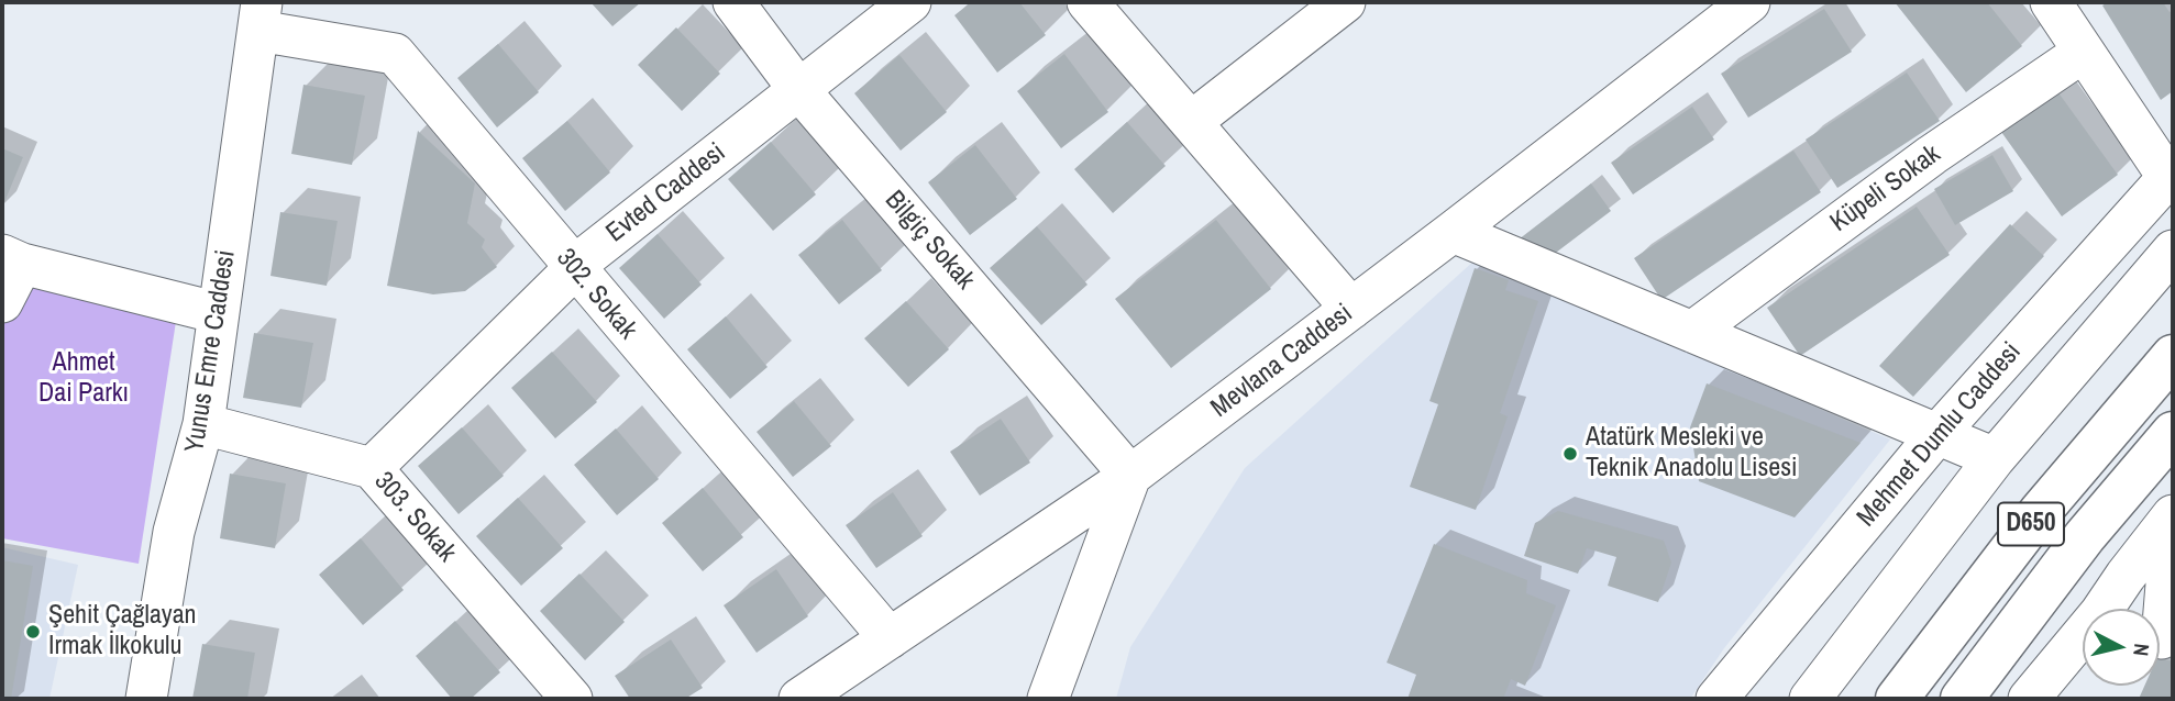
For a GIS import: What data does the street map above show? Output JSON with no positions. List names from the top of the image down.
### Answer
{
  "streets": {
    "highway": ["D650"],
    "street": [
      "Küpeli Sokak",
      "Evted Caddesi",
      "Bilgiç Sokak",
      "302. Sokak",
      "Yunus Emre Caddesi",
      "Mevlana Caddesi",
      "Mehmet Dumlu Caddesi",
      "303. Sokak"
    ]
  },
  "crossings": [
    ["Evted Caddesi", "Bilgiç Sokak"],
    ["Evted Caddesi", "302. Sokak"],
    ["Evted Caddesi", "303. Sokak"],
    ["Bilgiç Sokak", "Mevlana Caddesi"],
    ["302. Sokak", "Yunus Emre Caddesi"],
    ["302. Sokak", "Mevlana Caddesi"],
    ["Yunus Emre Caddesi", "303. Sokak"]
  ],
  "parks": ["Ahmet Dai Parkı"],
  "places": ["Atatürk Mesleki ve Teknik Anadolu Lisesi", "Şehit Çağlayan Irmak İlkokulu"],
  "north": "right"
}
